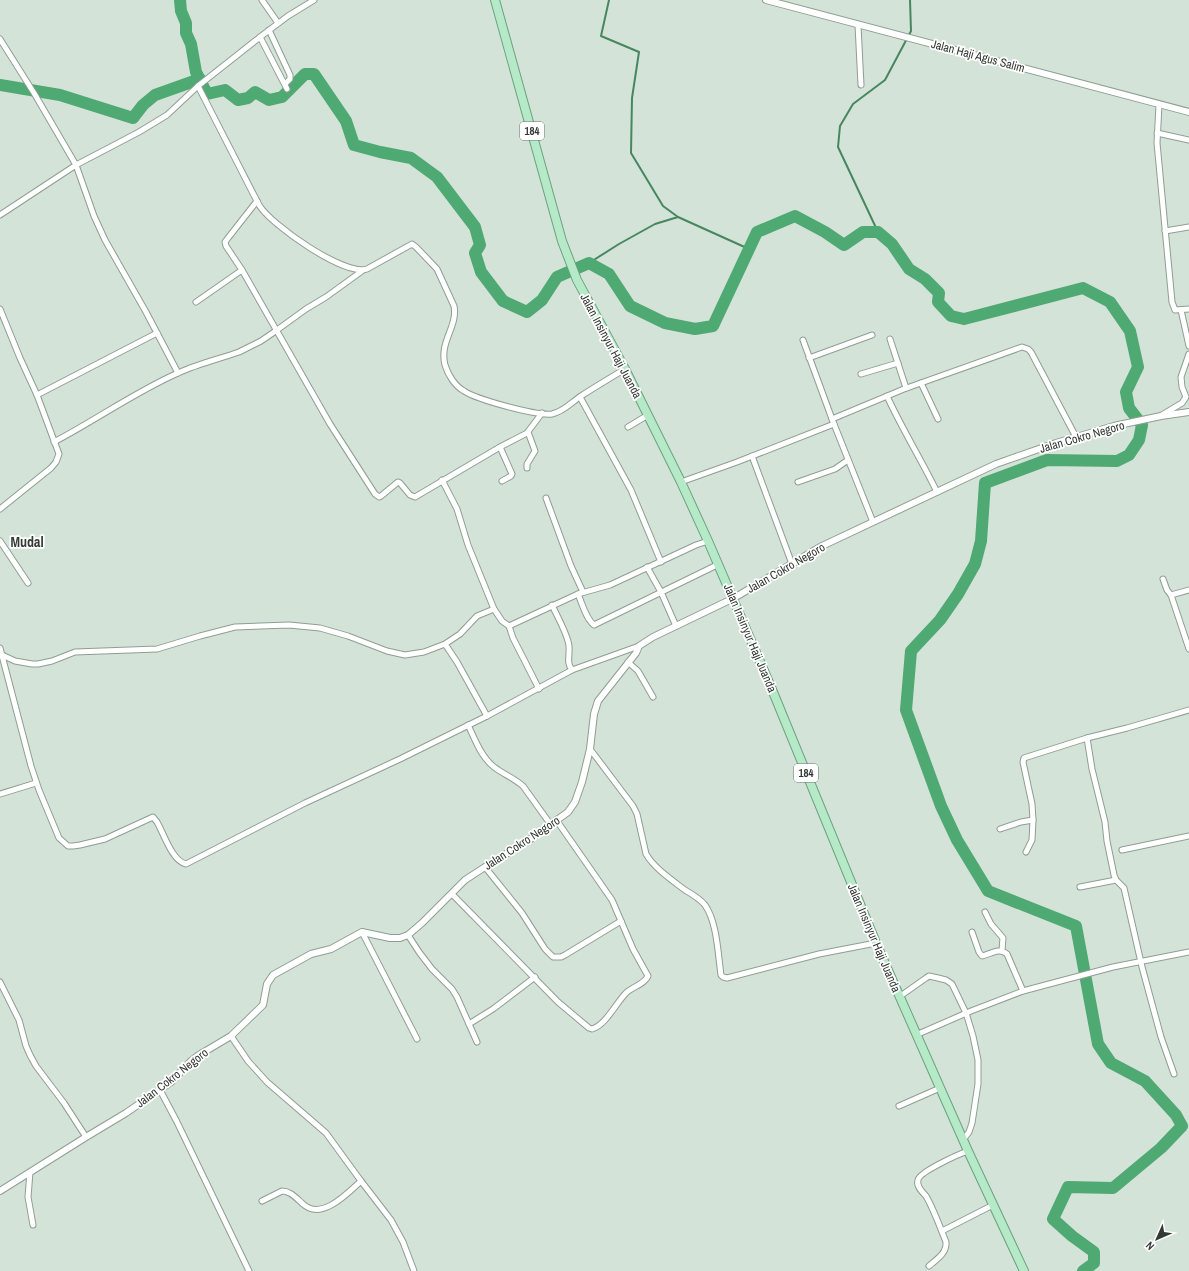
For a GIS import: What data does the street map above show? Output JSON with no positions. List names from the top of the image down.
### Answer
{
  "streets": {
    "main road": ["184", "Jalan Insinyur Haji Juanda"],
    "street": ["Jalan Haji Agus Salim", "Jalan Cokro Negoro"]
  },
  "crossings": [
    ["Jalan Insinyur Haji Juanda", "Jalan Cokro Negoro"]
  ],
  "districts": ["Mudal"],
  "north": "bottom left"
}
